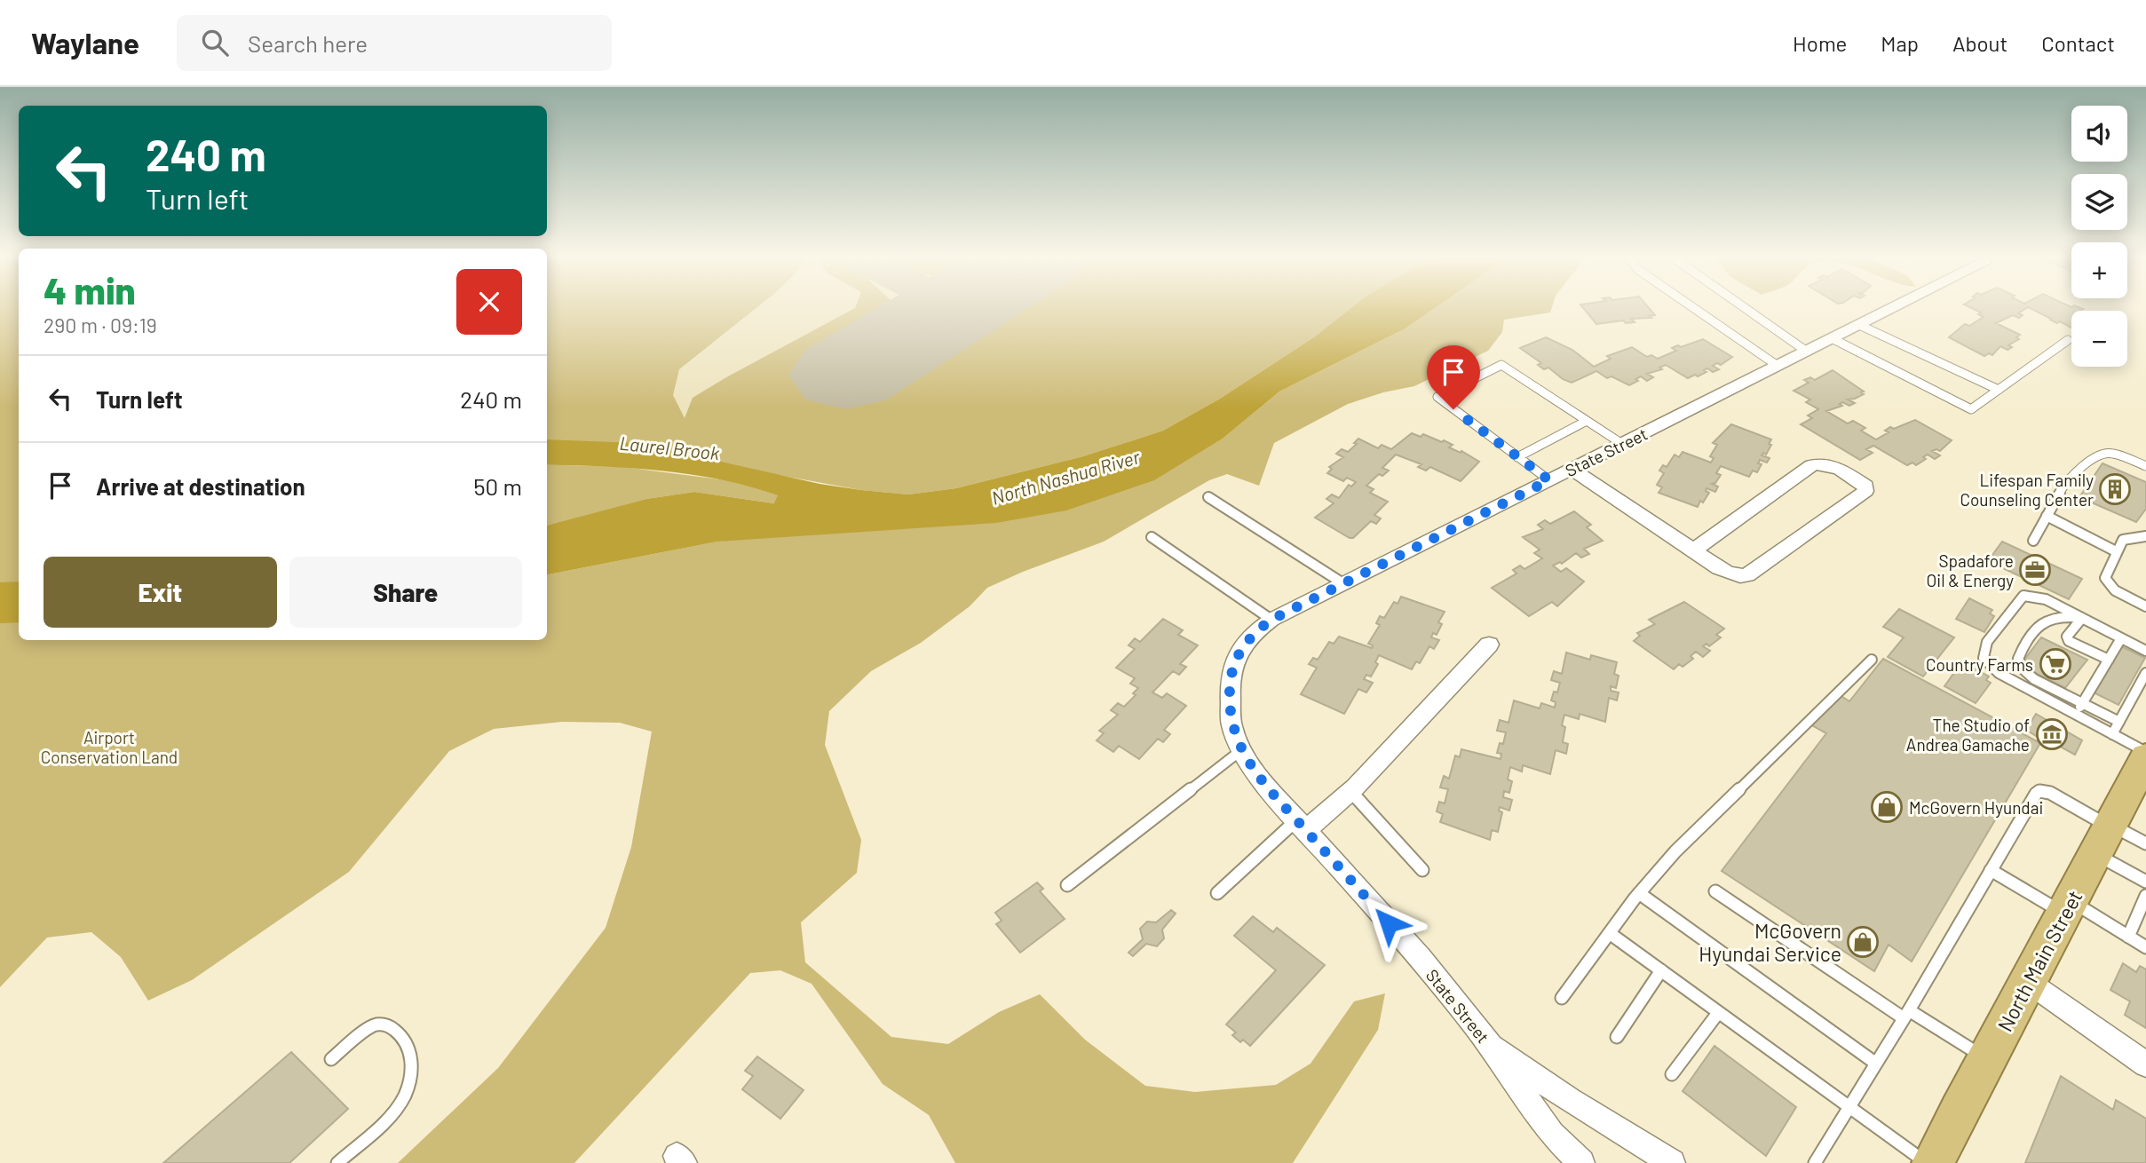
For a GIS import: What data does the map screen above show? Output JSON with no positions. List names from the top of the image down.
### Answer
{
  "streets": {
    "highway": ["North Main Street"],
    "street": ["State Street"]
  },
  "water": ["Laurel Brook", "North Nashua River"],
  "parks": ["Airport Conservation Land"],
  "places": {
    "building": ["Lifespan Family Counseling Center"],
    "office": ["Spadafore Oil & Energy"],
    "supermarket": ["Country Farms"],
    "museum": ["The Studio of Andrea Gamache"],
    "shop": ["McGovern Hyundai", "McGovern Hyundai Service"]
  },
  "page": {
    "header": "Waylane",
    "search": "Search here",
    "nav": [
      "Home",
      "Map",
      "About",
      "Contact"
    ],
    "map_buttons": ["+", "−"],
    "turn": ["240 m", "Turn left"],
    "heading": ["4 min", "290 m · 09:19"],
    "list": [
      {
        "name": "Turn left",
        "value": "240 m"
      },
      {
        "name": "Arrive at destination",
        "value": "50 m"
      }
    ],
    "buttons": ["Exit", "Share"]
  }
}
